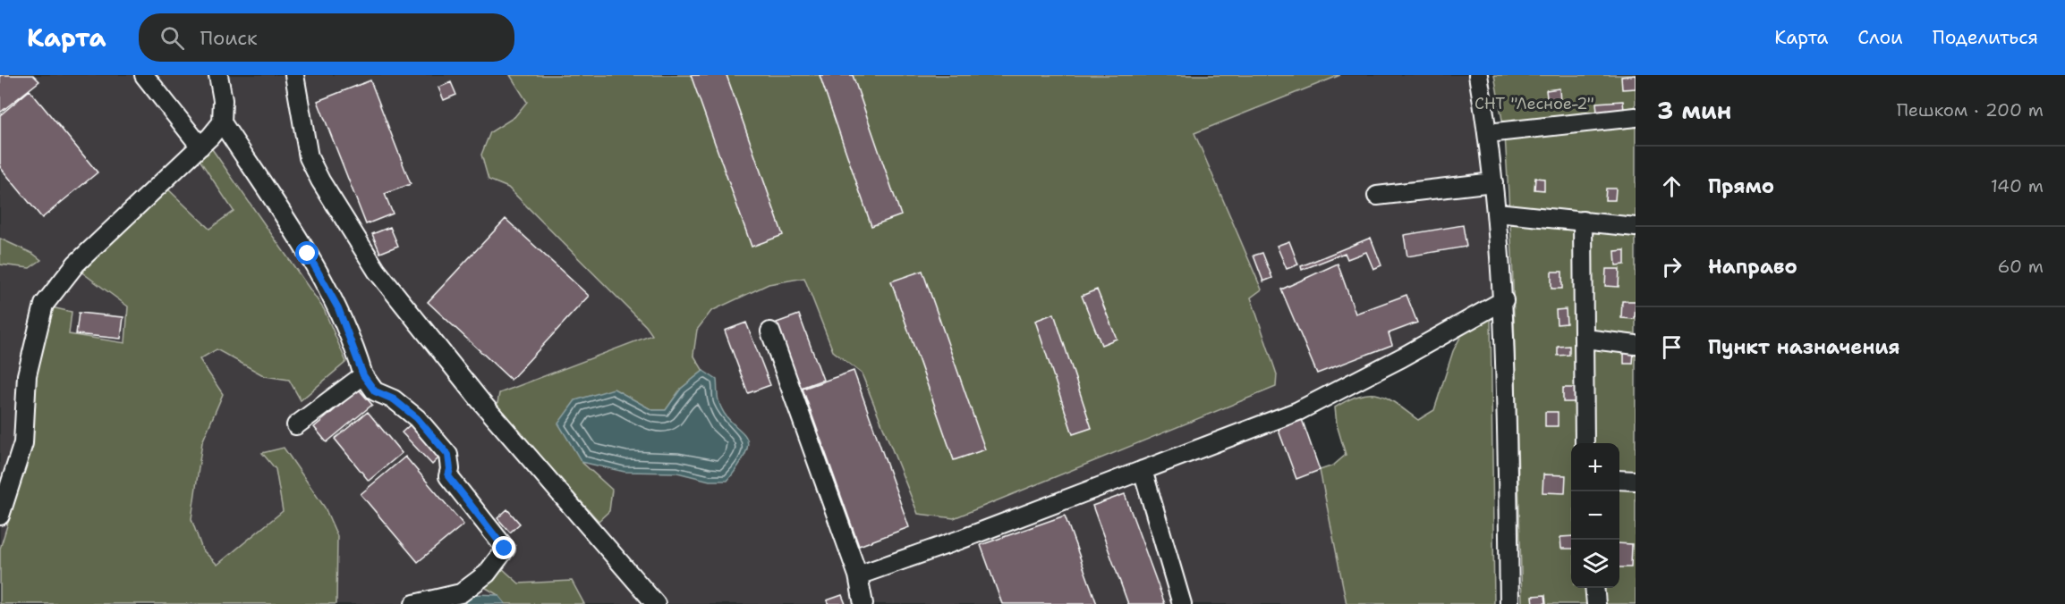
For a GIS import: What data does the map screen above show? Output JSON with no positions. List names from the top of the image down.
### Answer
{
  "parks": ["СНТ \"Лесное-2\""],
  "page": {
    "header": "Карта",
    "search": "Поиск",
    "nav": ["Карта", "Слои", "Поделиться"],
    "heading": ["3 мин", "Пешком · 200 m"],
    "list": [
      ["Прямо", "140 m"],
      ["Направо", "60 m"],
      "Пункт назначения"
    ],
    "map_buttons": ["+", "−"]
  }
}
